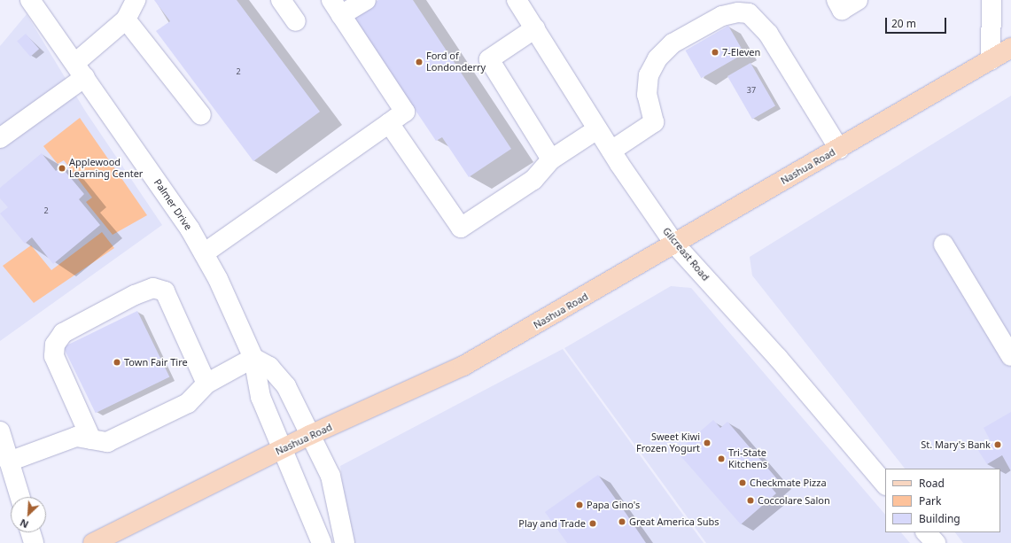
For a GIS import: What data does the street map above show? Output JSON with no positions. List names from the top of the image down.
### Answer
{
  "streets": {
    "main road": ["Nashua Road"],
    "street": ["Palmer Drive", "Gilcreast Road"]
  },
  "crossings": [
    ["Nashua Road", "Palmer Drive"],
    ["Nashua Road", "Gilcreast Road"]
  ],
  "places": [
    "7-Eleven",
    "Ford of Londonderry",
    "Applewood Learning Center",
    "Town Fair Tire",
    "Sweet Kiwi Frozen Yogurt",
    "St. Mary's Bank",
    "Tri-State Kitchens",
    "Checkmate Pizza",
    "Coccolare Salon",
    "Papa Gino's",
    "Great America Subs",
    "Play and Trade"
  ],
  "house_numbers": ["2", "37", "2"],
  "legend": ["Road", "Park", "Building"],
  "scale_bar": "20 m",
  "north": "bottom left"
}
